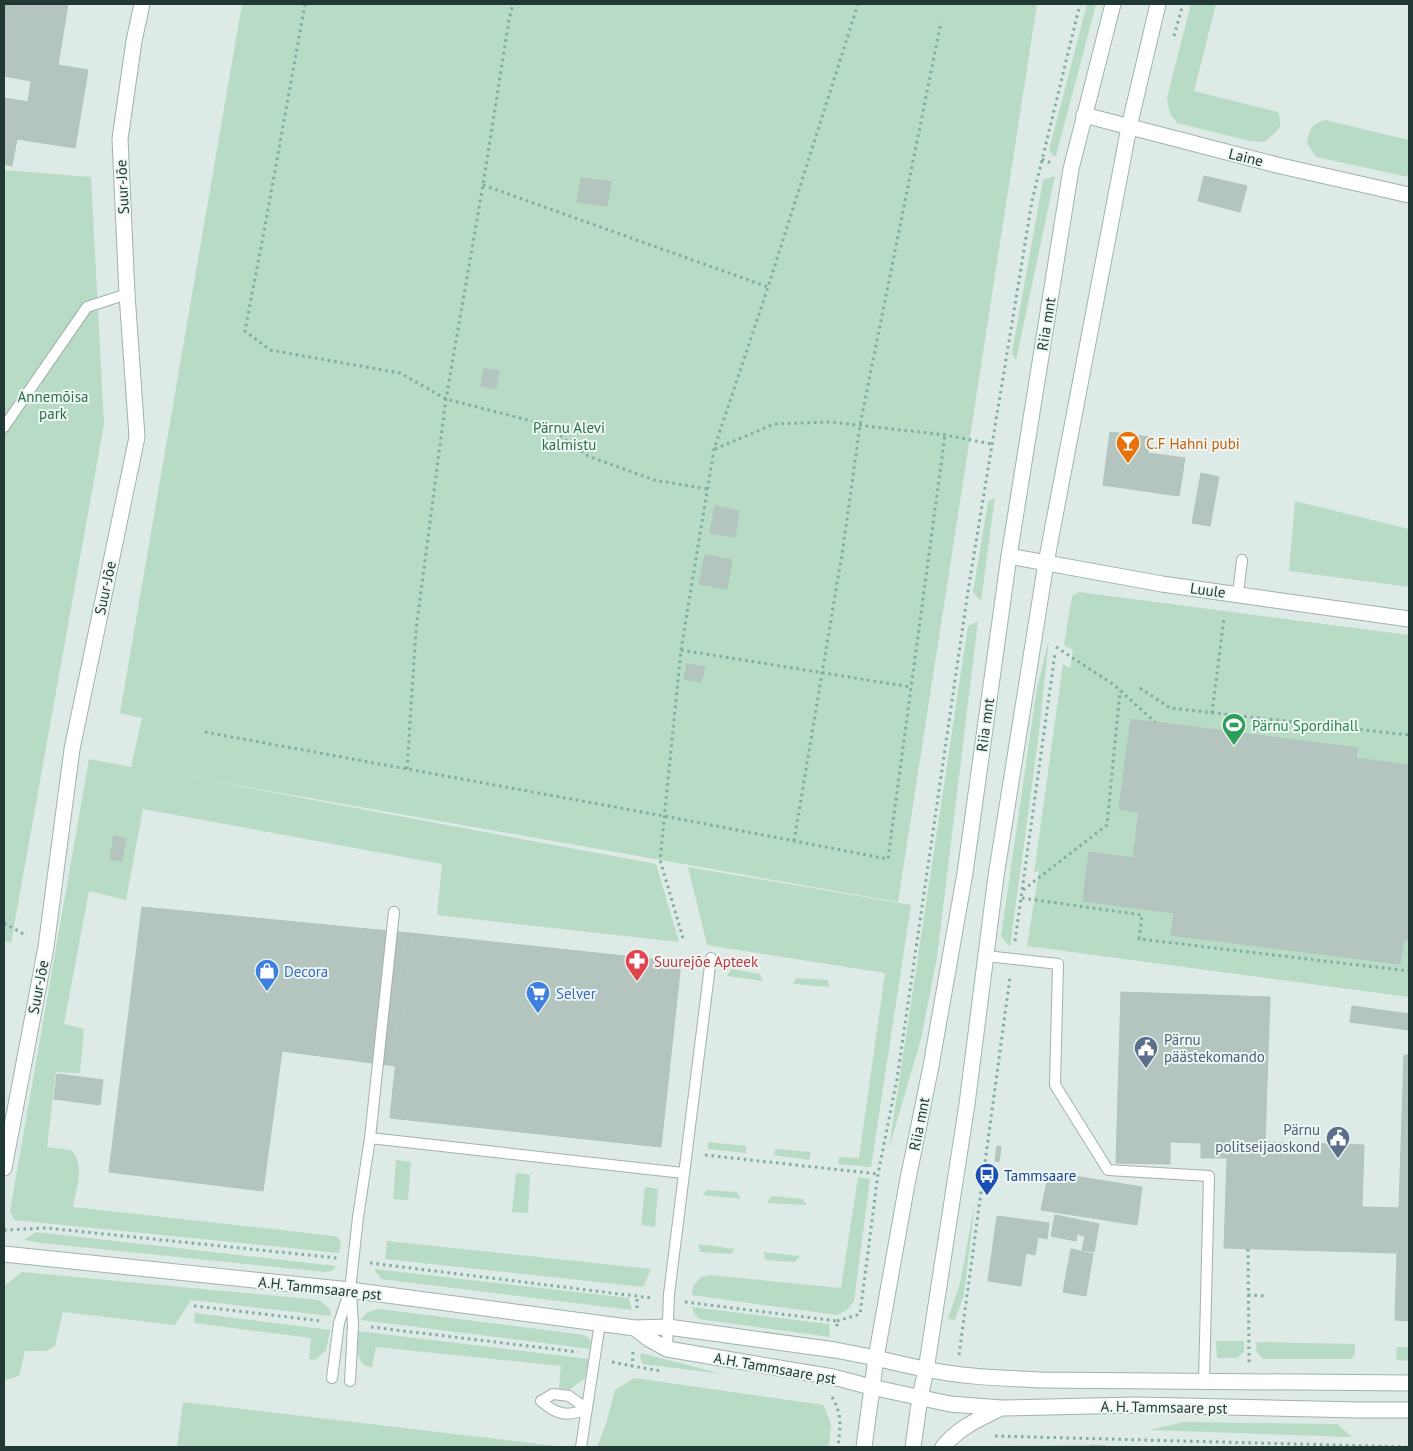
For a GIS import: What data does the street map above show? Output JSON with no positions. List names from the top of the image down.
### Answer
{
  "streets": {
    "street": [
      "Laine",
      "Suur-Jõe",
      "Riia mnt",
      "Luule",
      "A.H. Tammsaare pst",
      "A. H. Tammsaare pst"
    ]
  },
  "crossings": [
    ["Laine", "Riia mnt"],
    ["Riia mnt", "Luule"],
    ["Riia mnt", "A.H. Tammsaare pst"],
    ["A.H. Tammsaare pst", "A. H. Tammsaare pst"]
  ],
  "parks": ["Annemõisa park", "Pärnu Alevi kalmistu"],
  "places": {
    "bar": ["C.F Hahni pubi"],
    "sports": ["Pärnu Spordihall"],
    "pharmacy": ["Suurejõe Apteek"],
    "shop": ["Decora"],
    "supermarket": ["Selver"],
    "public building": ["Pärnu päästekomando", "Pärnu politseijaoskond"],
    "bus stop": ["Tammsaare"]
  }
}
